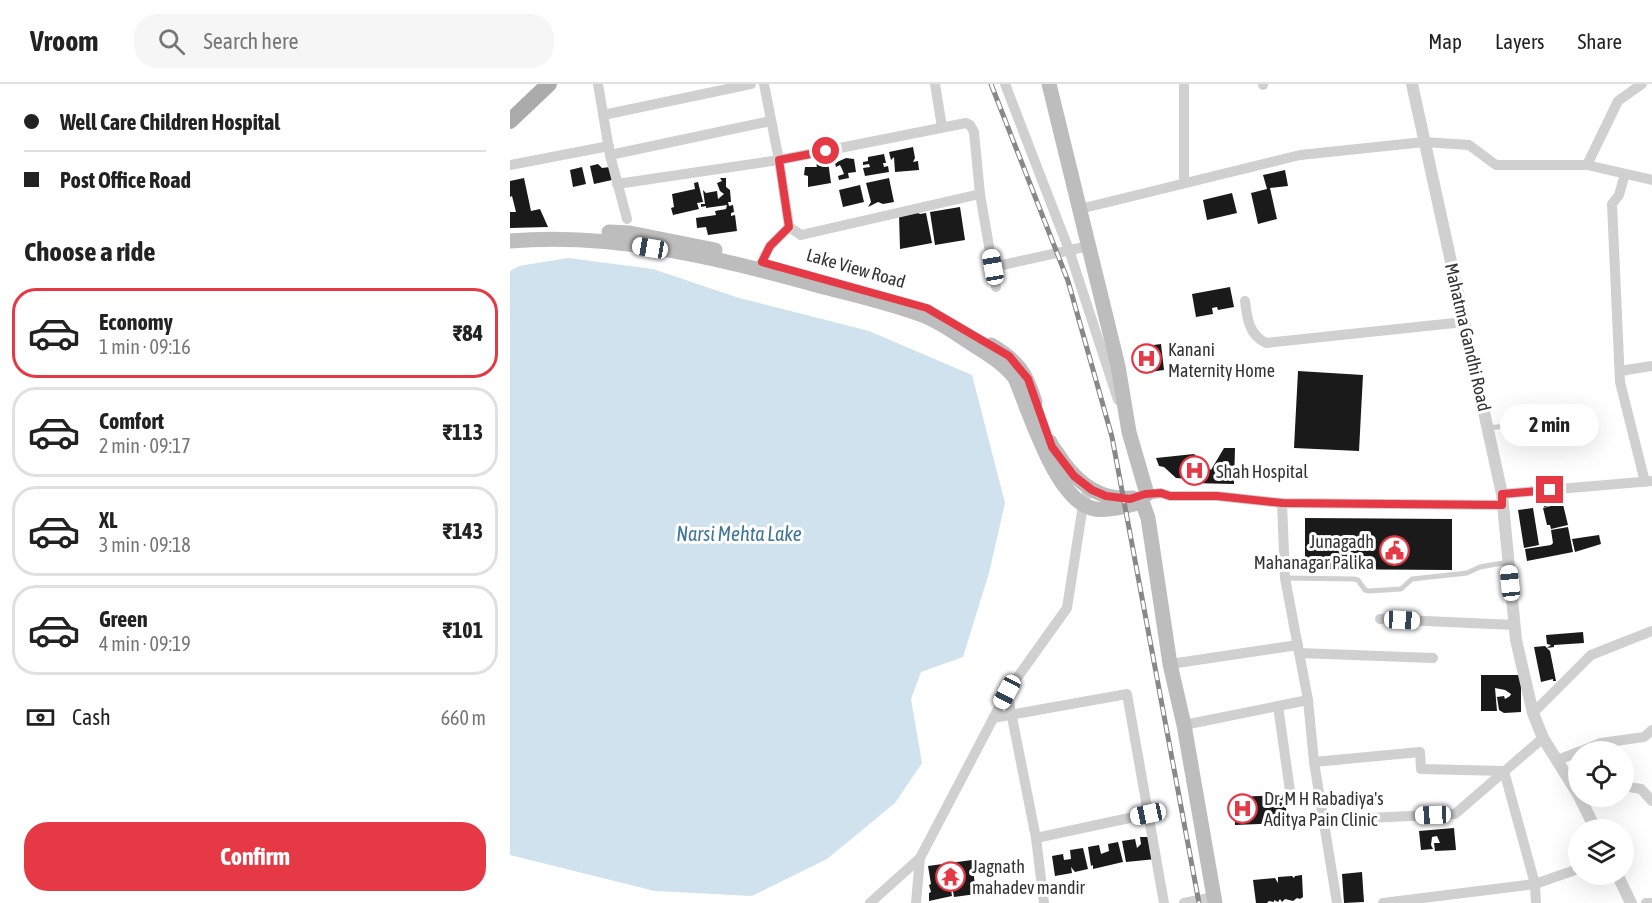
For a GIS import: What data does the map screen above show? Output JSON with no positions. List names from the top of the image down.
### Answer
{
  "streets": {
    "main road": ["Lake View Road"],
    "street": ["Mahatma Gandhi Road"]
  },
  "water": ["Narsi Mehta Lake"],
  "places": {
    "hospital": ["Kanani Maternity Home", "Shah Hospital", "Dr. M H Rabadiya's Aditya Pain Clinic"],
    "public building": ["Junagadh Mahanagar Palika"],
    "temple": ["Jagnath mahadev mandir"]
  },
  "page": {
    "header": "Vroom",
    "search": "Search here",
    "nav": ["Map", "Layers", "Share"],
    "banner": ["Well Care Children Hospital", "Post Office Road"],
    "heading": "Choose a ride",
    "list": [
      {
        "name": "Economy",
        "note": "1 min · 09:16",
        "value": "₹84"
      },
      {
        "name": "Comfort",
        "note": "2 min · 09:17",
        "value": "₹113"
      },
      {
        "name": "XL",
        "note": "3 min · 09:18",
        "value": "₹143"
      },
      {
        "name": "Green",
        "note": "4 min · 09:19",
        "value": "₹101"
      }
    ],
    "bubble": "2 min",
    "pay": ["Cash", "660 m"],
    "buttons": "Confirm"
  }
}
